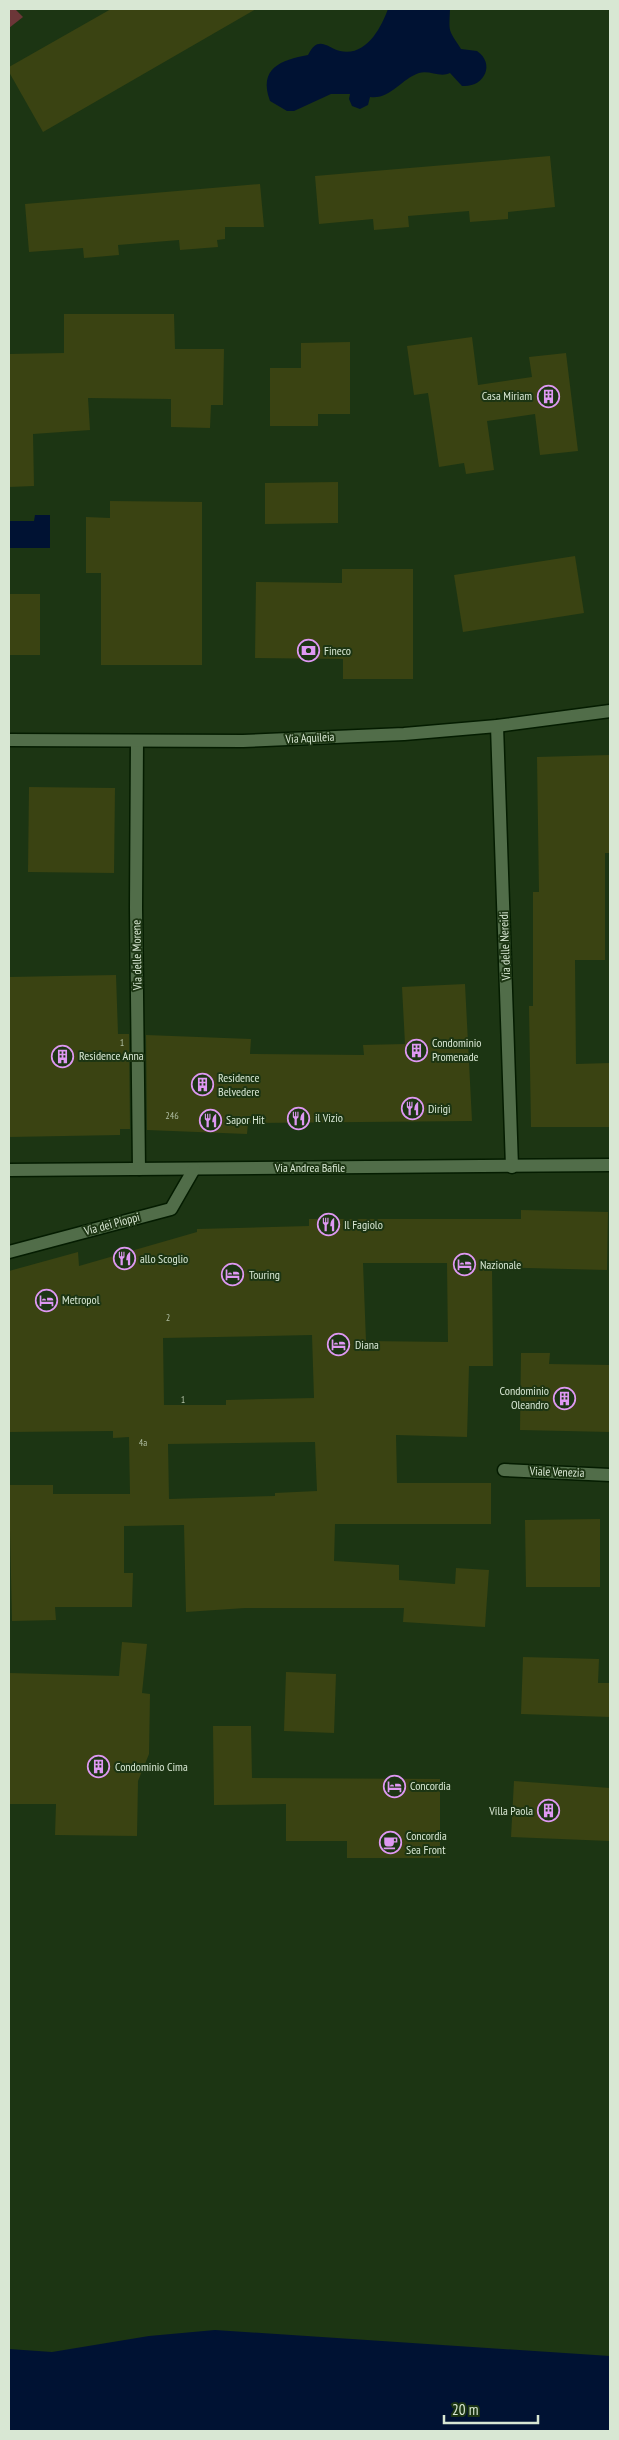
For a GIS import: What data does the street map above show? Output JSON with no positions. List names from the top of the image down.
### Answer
{
  "streets": {
    "street": [
      "Via Aquileia",
      "Via delle Nereidi",
      "Via delle Morene",
      "Via Andrea Bafile",
      "Via dei Pioppi",
      "Viale Venezia"
    ]
  },
  "crossings": [
    ["Via Aquileia", "Via delle Nereidi"],
    ["Via Aquileia", "Via delle Morene"],
    ["Via delle Nereidi", "Via Andrea Bafile"],
    ["Via delle Morene", "Via Andrea Bafile"],
    ["Via Andrea Bafile", "Via dei Pioppi"]
  ],
  "places": {
    "building": [
      "Casa Miriam",
      "Condominio Promenade",
      "Residence Anna",
      "Residence Belvedere",
      "Condominio Oleandro",
      "Condominio Cima",
      "Villa Paola"
    ],
    "bank": ["Fineco"],
    "restaurant": [
      "Dirigì",
      "il Vizio",
      "Sapor Hit",
      "Il Fagiolo",
      "allo Scoglio"
    ],
    "hotel": [
      "Nazionale",
      "Touring",
      "Metropol",
      "Diana",
      "Concordia"
    ],
    "cafe": ["Concordia Sea Front"]
  },
  "house_numbers": [
    "1",
    "246",
    "2",
    "1",
    "4a"
  ],
  "scale_bar": "20 m"
}
